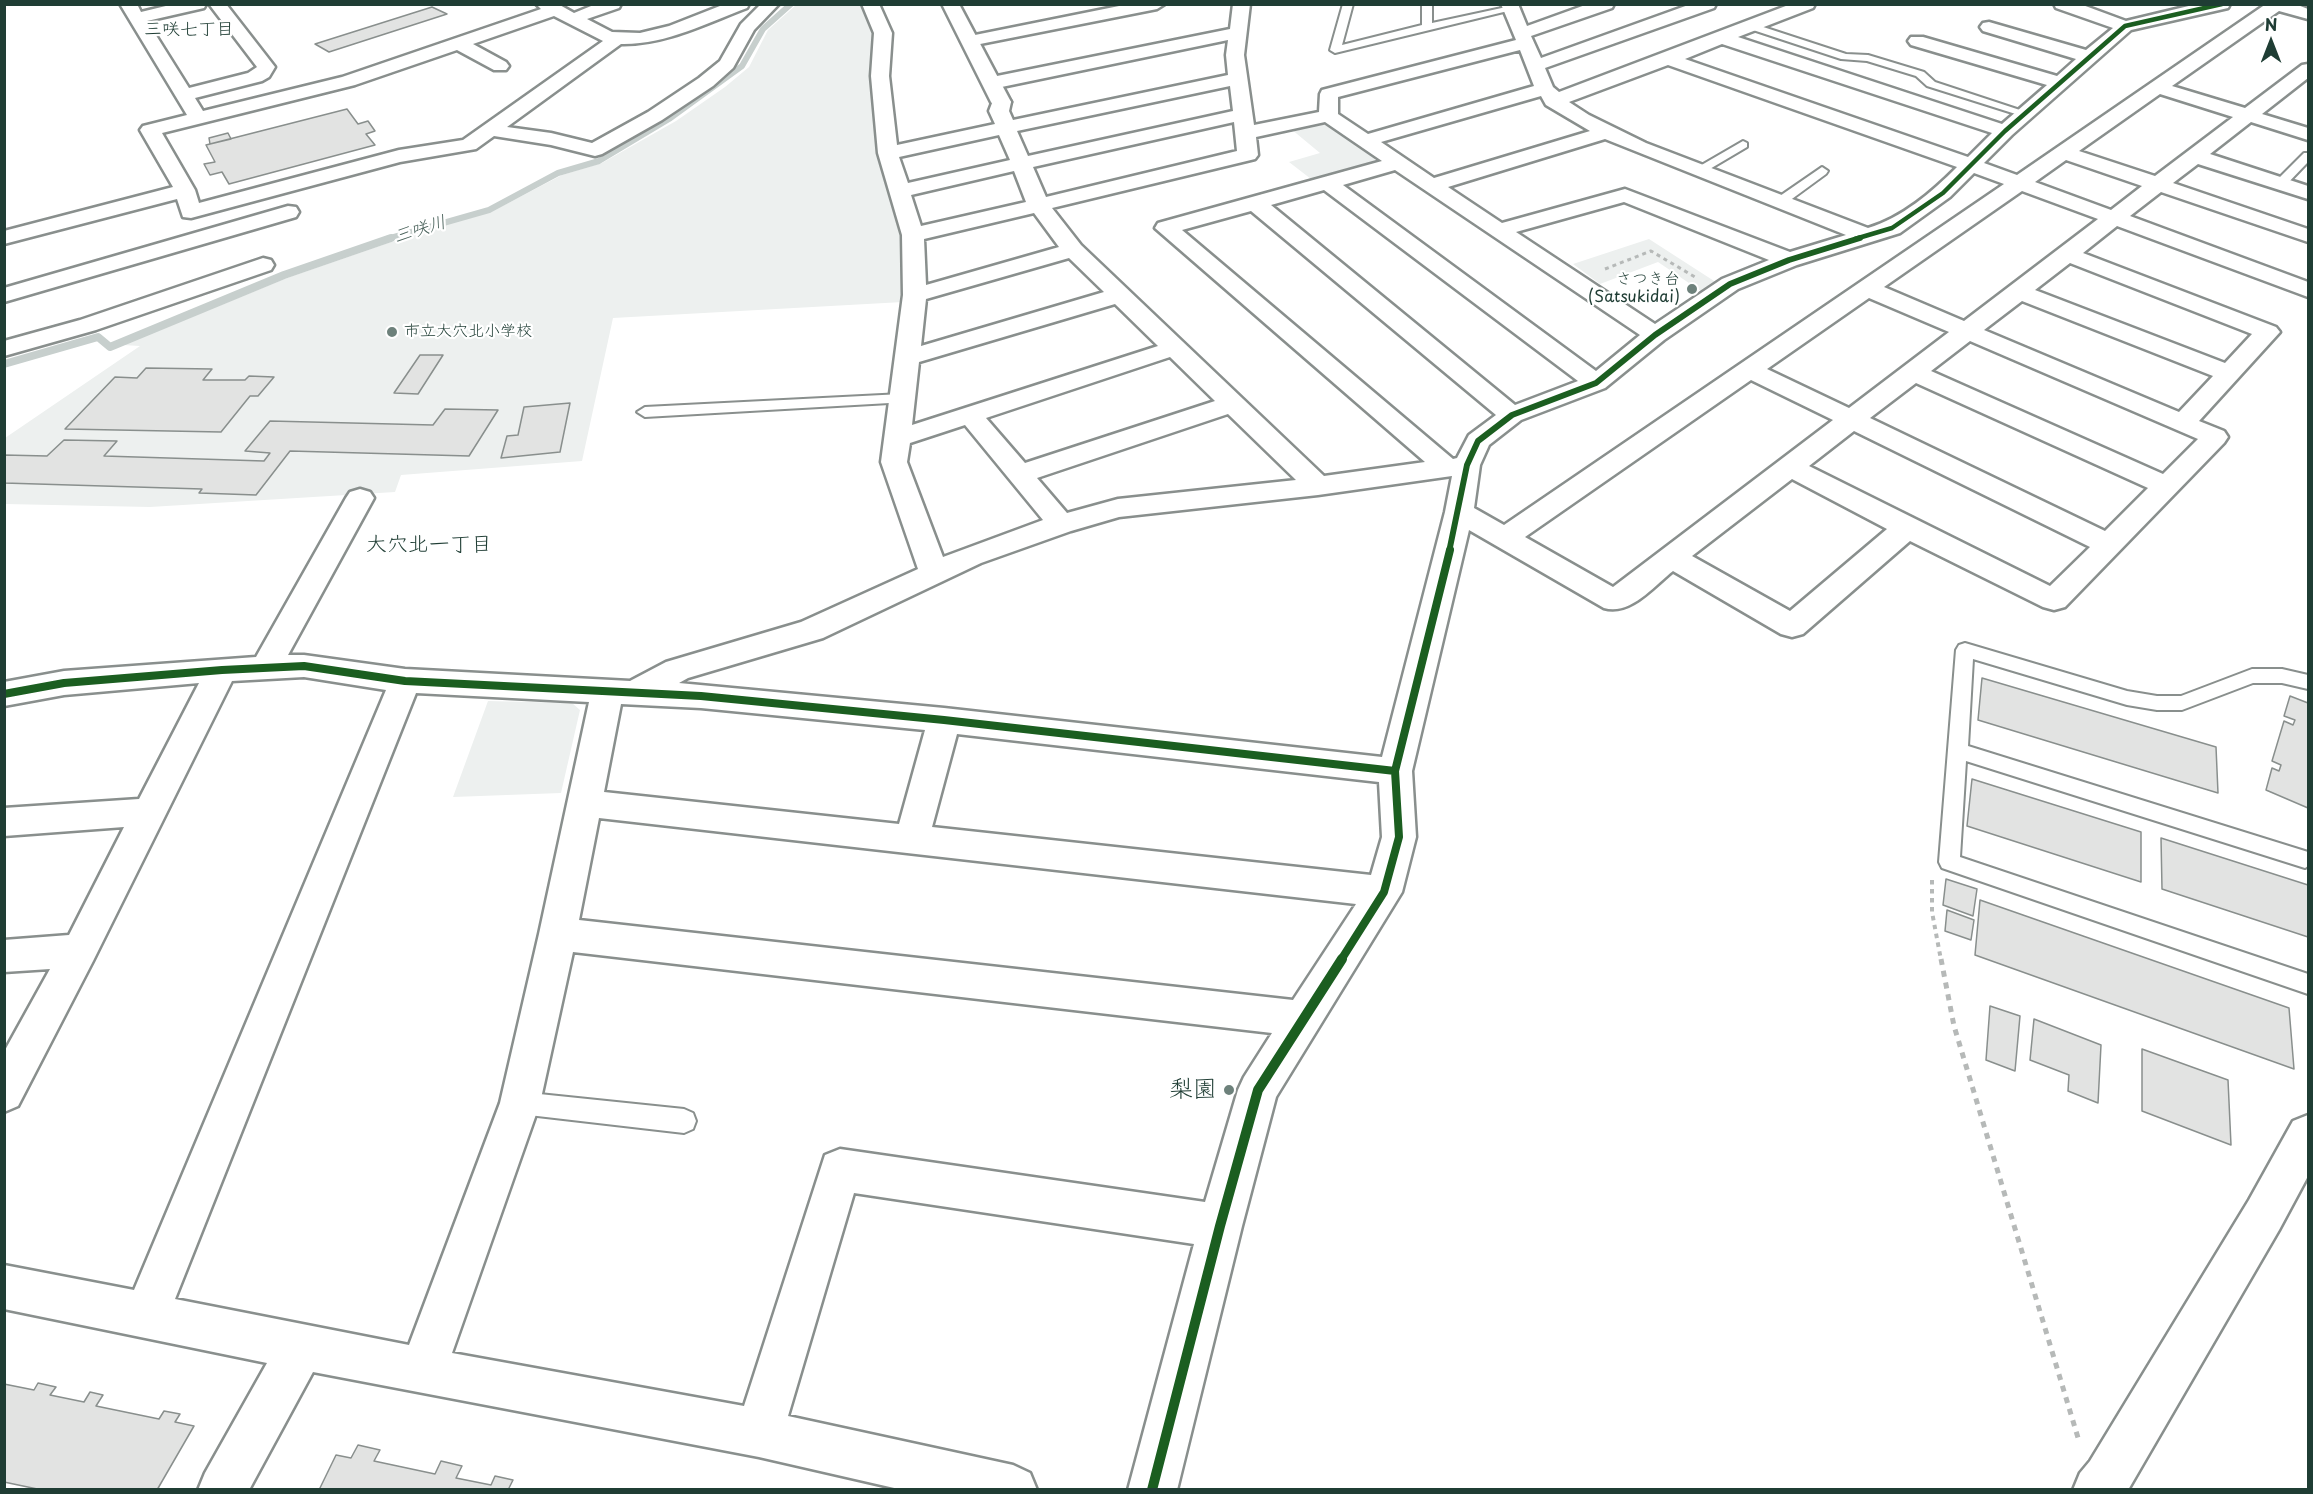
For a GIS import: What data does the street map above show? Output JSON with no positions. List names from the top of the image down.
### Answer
{
  "districts": ["三咲七丁目", "大穴北一丁目"],
  "water": ["三咲川"],
  "places": ["さつき台 (Satsukidai)", "市立大穴北小学校", "梨園"],
  "north": "top"
}
